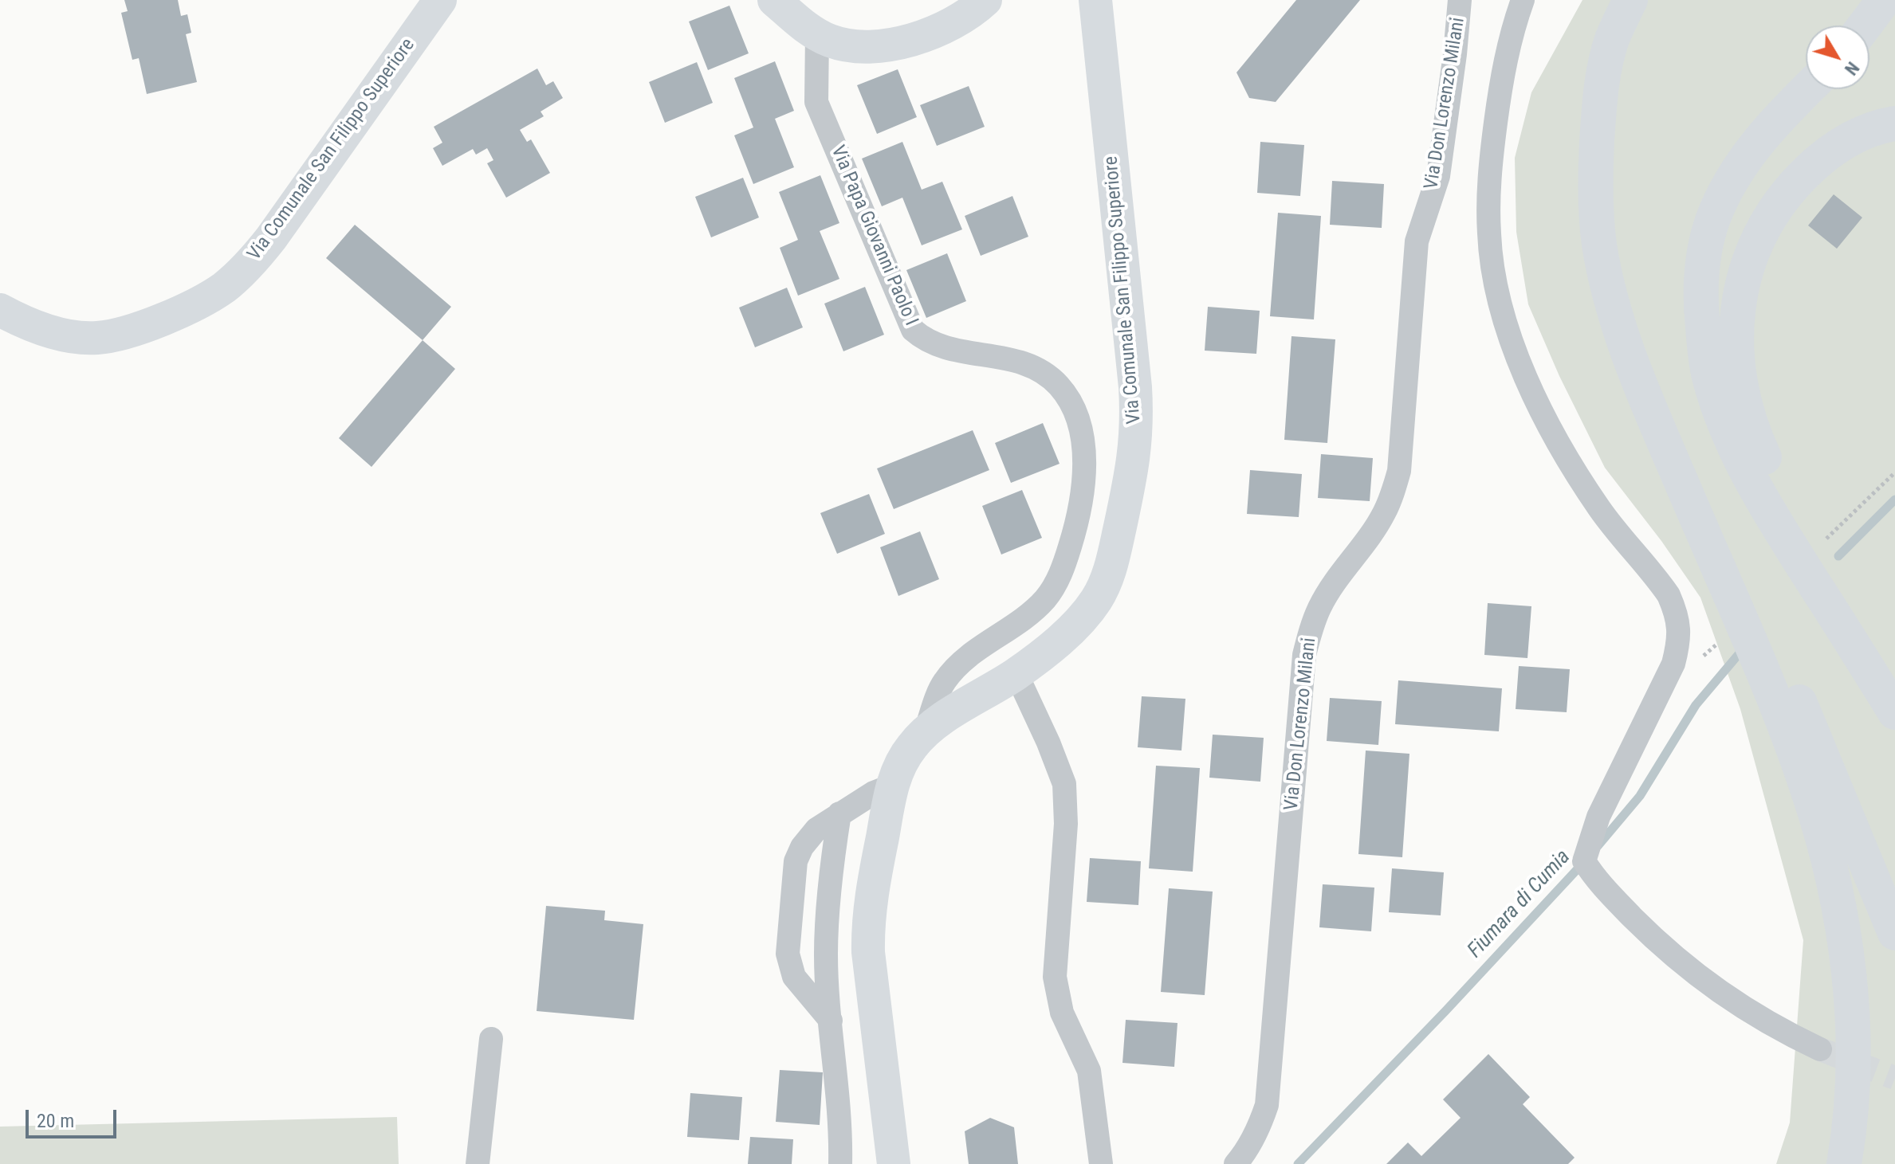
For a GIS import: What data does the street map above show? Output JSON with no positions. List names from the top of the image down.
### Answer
{
  "streets": {
    "street": ["Via Don Lorenzo Milani", "Via Comunale San Filippo Superiore", "Via Papa Giovanni Paolo I"]
  },
  "crossings": [
    ["Via Comunale San Filippo Superiore", "Via Papa Giovanni Paolo I"]
  ],
  "water": ["Fiumara di Cumia"],
  "scale_bar": "20 m",
  "north": "bottom right"
}
